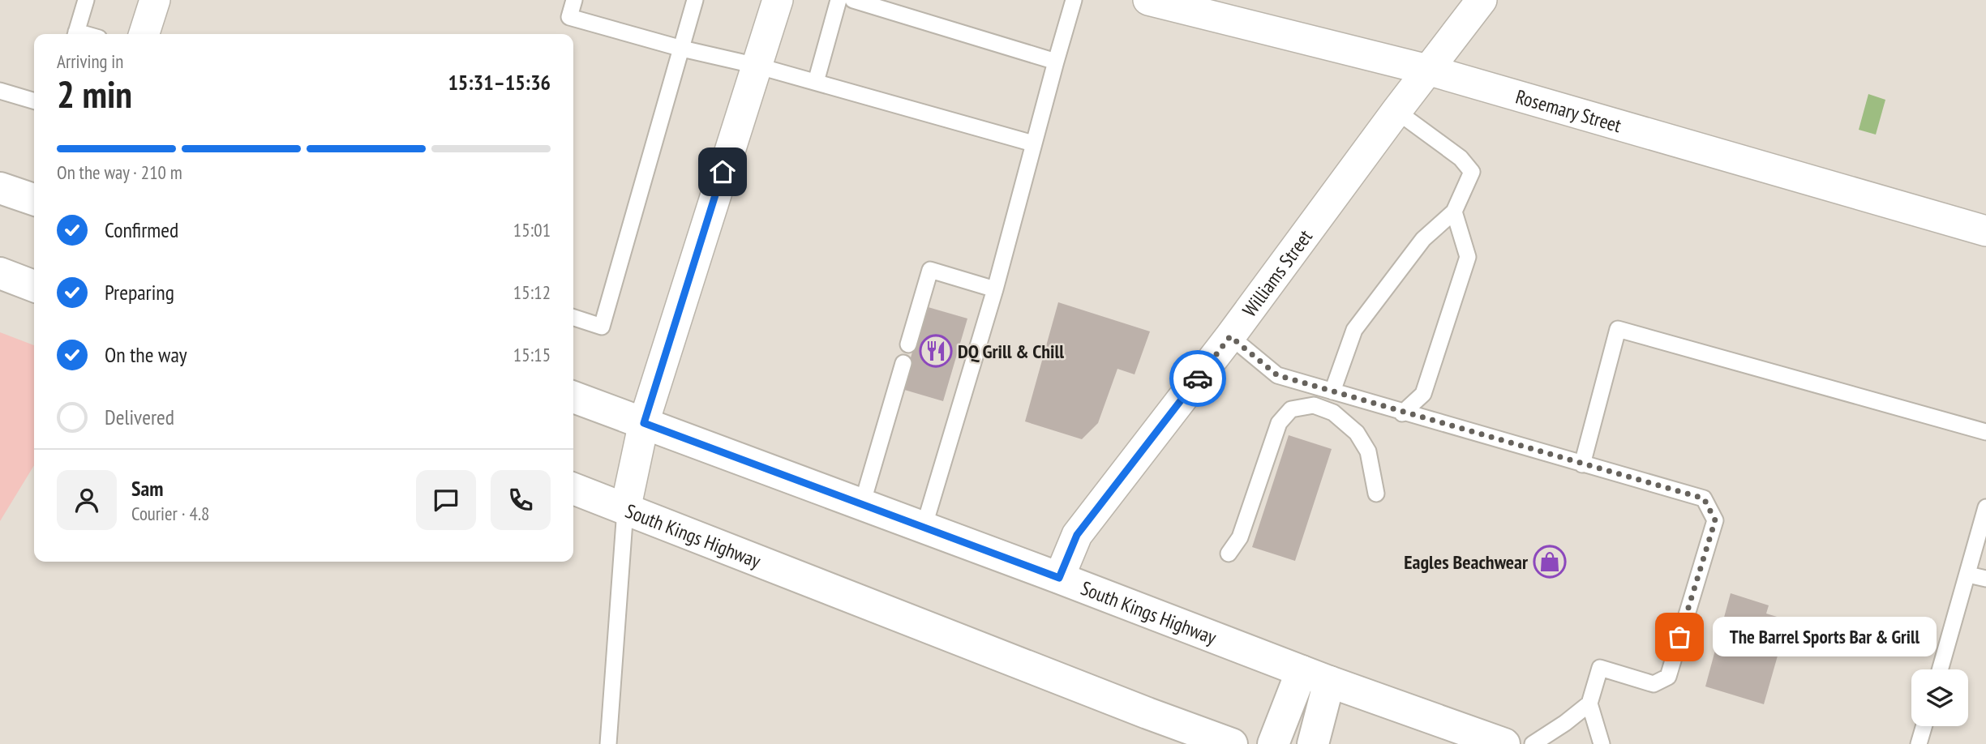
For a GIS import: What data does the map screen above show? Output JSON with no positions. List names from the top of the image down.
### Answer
{
  "streets": {
    "main road": ["South Kings Highway"],
    "street": ["Rosemary Street", "Williams Street"]
  },
  "crossings": [
    ["Rosemary Street", "Williams Street"],
    ["Williams Street", "South Kings Highway"]
  ],
  "places": {
    "restaurant": ["DQ Grill & Chill"],
    "shop": ["Eagles Beachwear"],
    "other": ["The Barrel Sports Bar & Grill"]
  },
  "page": {
    "heading": ["2 min", "Arriving in", "15:31–15:36"],
    "panel": ["Sam", "Courier · 4.8"],
    "bar": "On the way · 210 m",
    "list": [
      ["Confirmed", "15:01"],
      ["Preparing", "15:12"],
      ["On the way", "15:15"],
      "Delivered"
    ],
    "bubble": "The Barrel Sports Bar & Grill"
  }
}
